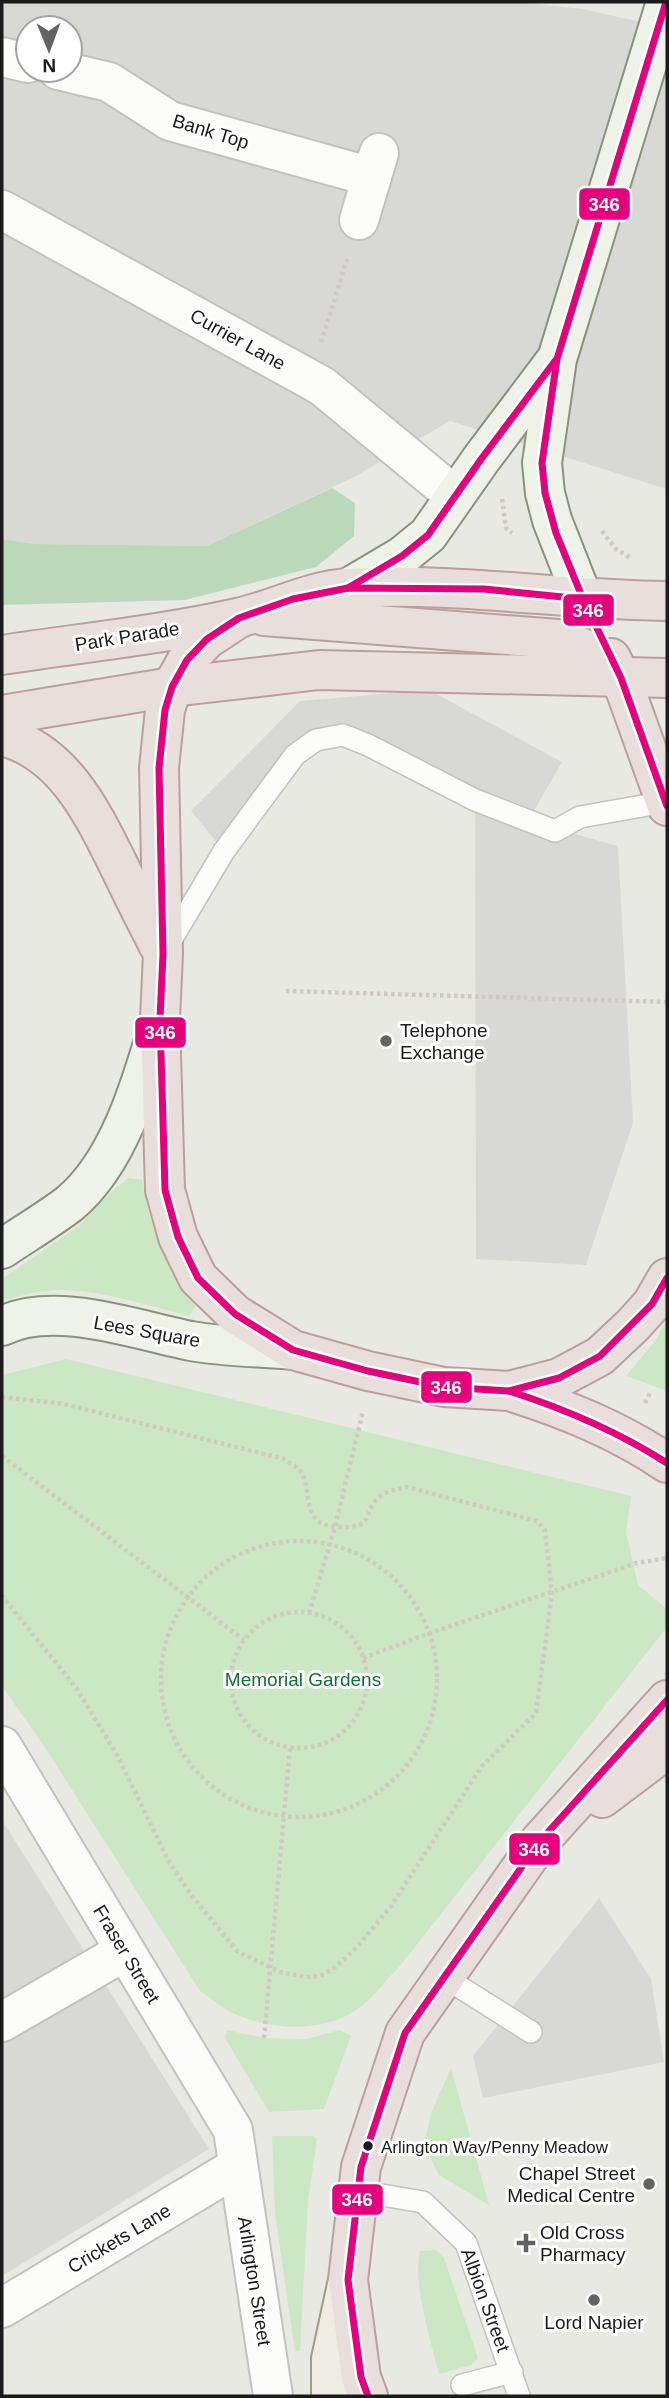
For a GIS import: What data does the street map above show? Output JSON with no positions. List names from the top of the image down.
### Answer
{
  "streets": {
    "highway": ["Park Parade"],
    "main road": ["Lees Square"],
    "street": [
      "Bank Top",
      "Currier Lane",
      "Fraser Street",
      "Crickets Lane",
      "Arlington Street"
    ],
    "lane": ["Albion Street"]
  },
  "crossings": [
    ["Fraser Street", "Crickets Lane"],
    ["Fraser Street", "Arlington Street"],
    ["Crickets Lane", "Arlington Street"]
  ],
  "parks": ["Memorial Gardens"],
  "places": {
    "other": [
      "Telephone Exchange",
      "Arlington Way/Penny Meadow",
      "Chapel Street Medical Centre",
      "Lord Napier"
    ],
    "health": ["Old Cross Pharmacy"]
  },
  "lines": ["transit line 346"],
  "north": "bottom"
}
